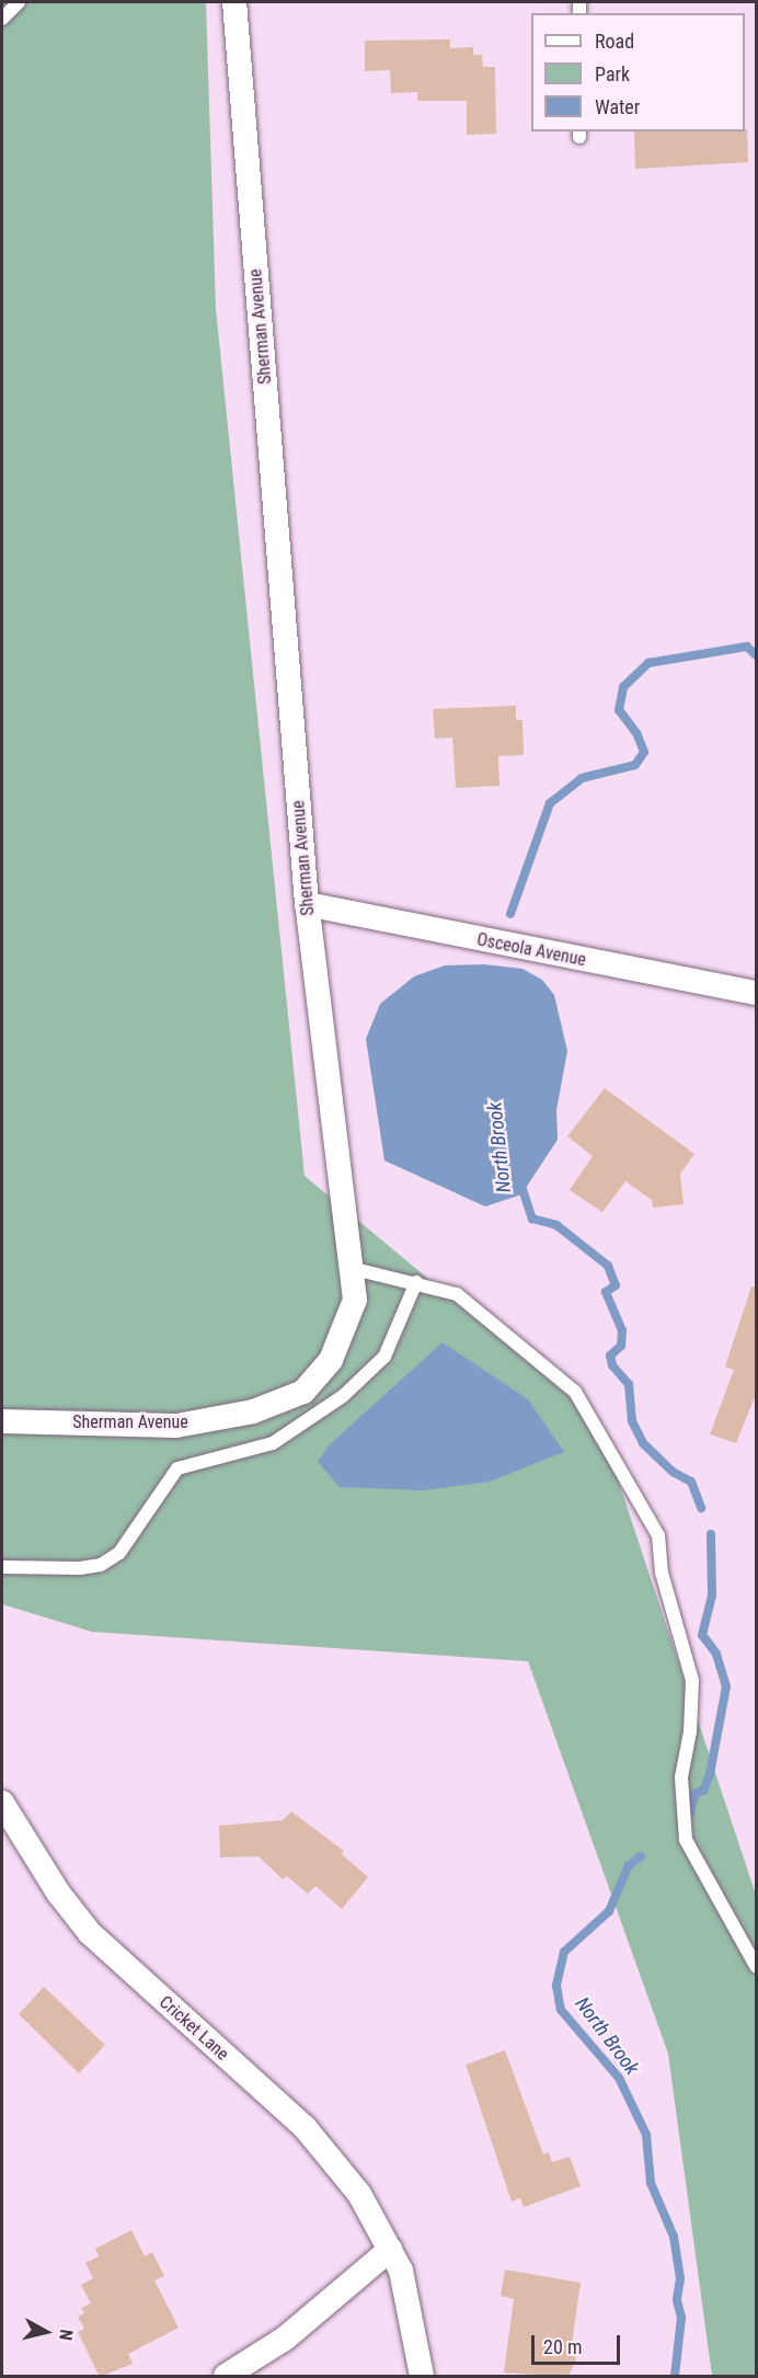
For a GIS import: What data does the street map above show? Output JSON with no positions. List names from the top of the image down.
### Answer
{
  "streets": {
    "street": ["Sherman Avenue", "Osceola Avenue", "Cricket Lane"]
  },
  "crossings": [
    ["Sherman Avenue", "Osceola Avenue"]
  ],
  "water": ["North Brook"],
  "legend": ["Road", "Park", "Water"],
  "scale_bar": "20 m",
  "north": "right"
}
